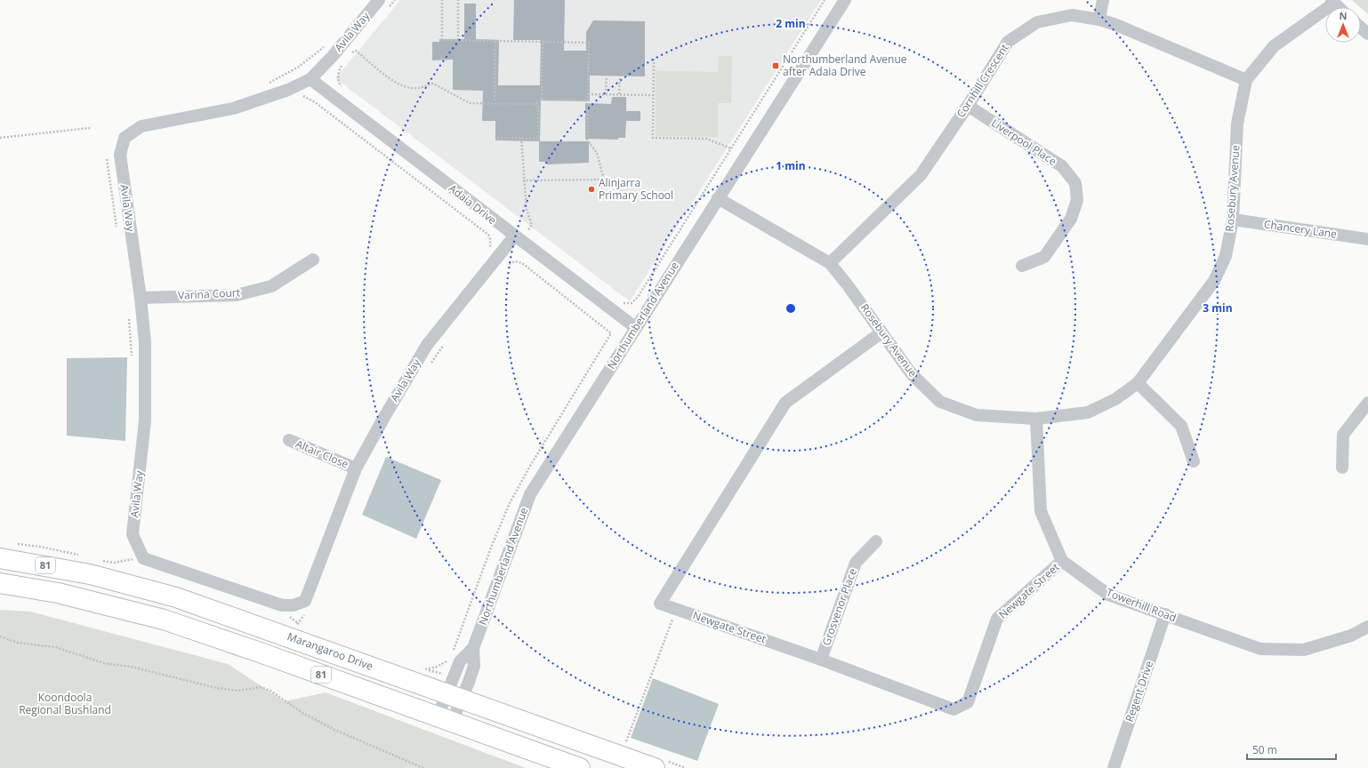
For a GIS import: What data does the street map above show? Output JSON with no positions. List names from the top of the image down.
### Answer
{
  "streets": {
    "main road": ["81", "Marangaroo Drive"],
    "street": [
      "Avila Way",
      "Cornhill Crescent",
      "Liverpool Place",
      "Rosebury Avenue",
      "Adaia Drive",
      "Chancery Lane",
      "Varina Court",
      "Northumberland Avenue",
      "Altair Close",
      "Newgate Street",
      "Towerhill Road",
      "Grosvenor Place",
      "Regent Drive"
    ]
  },
  "crossings": [
    ["Avila Way", "Adaia Drive"],
    ["Avila Way", "Varina Court"],
    ["Avila Way", "Altair Close"],
    ["Cornhill Crescent", "Liverpool Place"],
    ["Cornhill Crescent", "Rosebury Avenue"],
    ["Rosebury Avenue", "Chancery Lane"],
    ["Rosebury Avenue", "Northumberland Avenue"],
    ["Rosebury Avenue", "Newgate Street"],
    ["Adaia Drive", "Northumberland Avenue"],
    ["Northumberland Avenue", "81"],
    ["Northumberland Avenue", "Marangaroo Drive"],
    ["Newgate Street", "Towerhill Road"],
    ["Newgate Street", "Grosvenor Place"],
    ["Towerhill Road", "Regent Drive"]
  ],
  "parks": ["Koondoola Regional Bushland"],
  "places": {
    "transit": ["Northumberland Avenue after Adaia Drive"],
    "other": ["Alinjarra Primary School"]
  },
  "scale_bar": "50 m",
  "north": "top",
  "rings": ["2 min", "1 min", "3 min"]
}
